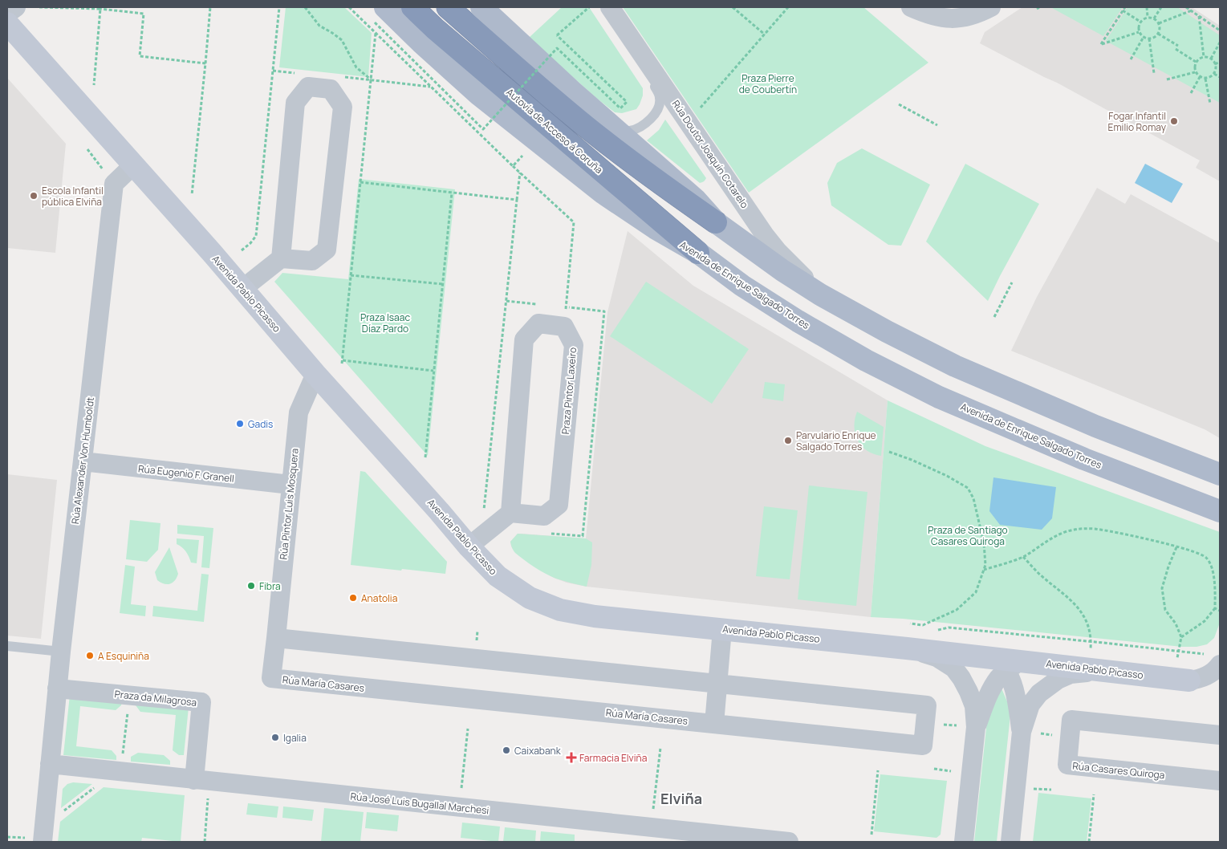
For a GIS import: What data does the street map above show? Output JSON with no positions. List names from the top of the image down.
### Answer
{
  "streets": {
    "highway": ["Autovía de Acceso á Coruña"],
    "main road": ["Avenida de Enrique Salgado Torres"],
    "street": [
      "Rúa Doutor Joaquín Cotarelo",
      "Avenida Pablo Picasso",
      "Praza Pintor Laxeiro",
      "Rúa Alexander Von Humboldt",
      "Rúa Eugenio F. Granell",
      "Rúa Pintor Luis Mosquera",
      "Rúa María Casares",
      "Praza da Milagrosa",
      "Rúa Casares Quiroga",
      "Rúa José Luis Bugallal Marchesi"
    ]
  },
  "crossings": [
    ["Autovía de Acceso á Coruña", "Avenida de Enrique Salgado Torres"],
    ["Avenida Pablo Picasso", "Rúa Alexander Von Humboldt"],
    ["Avenida Pablo Picasso", "Rúa Pintor Luis Mosquera"],
    ["Rúa Alexander Von Humboldt", "Rúa Eugenio F. Granell"],
    ["Rúa Alexander Von Humboldt", "Praza da Milagrosa"],
    ["Rúa Alexander Von Humboldt", "Rúa José Luis Bugallal Marchesi"],
    ["Rúa Eugenio F. Granell", "Rúa Pintor Luis Mosquera"],
    ["Rúa Pintor Luis Mosquera", "Rúa María Casares"],
    ["Praza da Milagrosa", "Rúa José Luis Bugallal Marchesi"]
  ],
  "districts": ["Elviña"],
  "parks": ["Praza Pierre de Coubertín", "Praza Isaac Díaz Pardo", "Praza de Santiago Casares Quiroga"],
  "places": {
    "other": [
      "Fogar Infantil Emilio Romay",
      "Escola Infantil pública Elviña",
      "Gadis",
      "Parvulario Enrique Salgado Torres",
      "Fibra",
      "Anatolia",
      "A Esquiniña",
      "Igalia",
      "Caixabank"
    ],
    "health": ["Farmacia Elviña"]
  }
}
